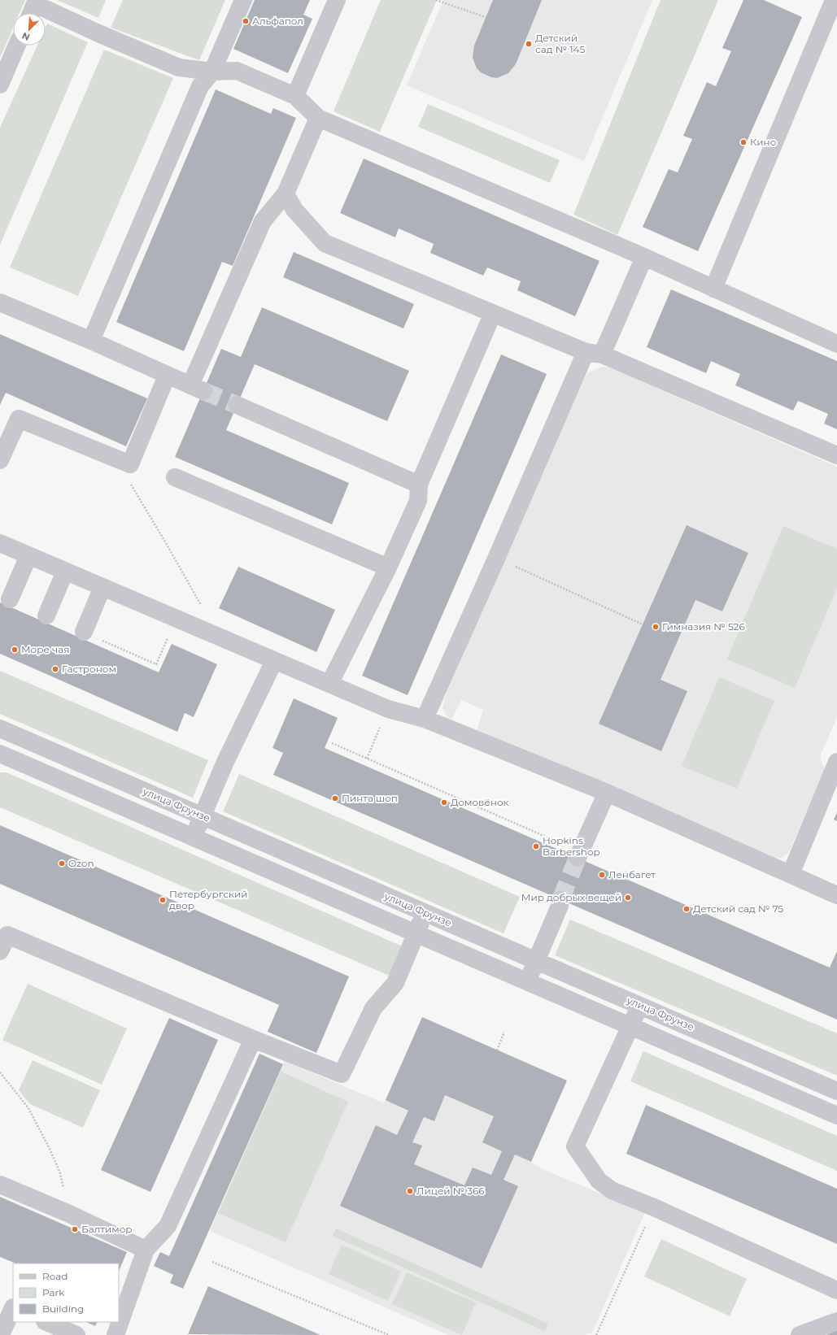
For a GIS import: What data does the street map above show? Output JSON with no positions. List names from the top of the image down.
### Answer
{
  "streets": {
    "street": ["улица Фрунзе"]
  },
  "places": [
    "Альфапол",
    "Детский сад № 145",
    "Кино",
    "Гимназия № 526",
    "Море чая",
    "Гастроном",
    "Пинта шоп",
    "Домовёнок",
    "Hopkins Barbershop",
    "Ozon",
    "Ленбагет",
    "Мир добрых вещей",
    "Петербургский двор",
    "Детский сад № 75",
    "Лицей № 366",
    "Балтимор"
  ],
  "legend": ["Road", "Park", "Building"],
  "north": "bottom left"
}
